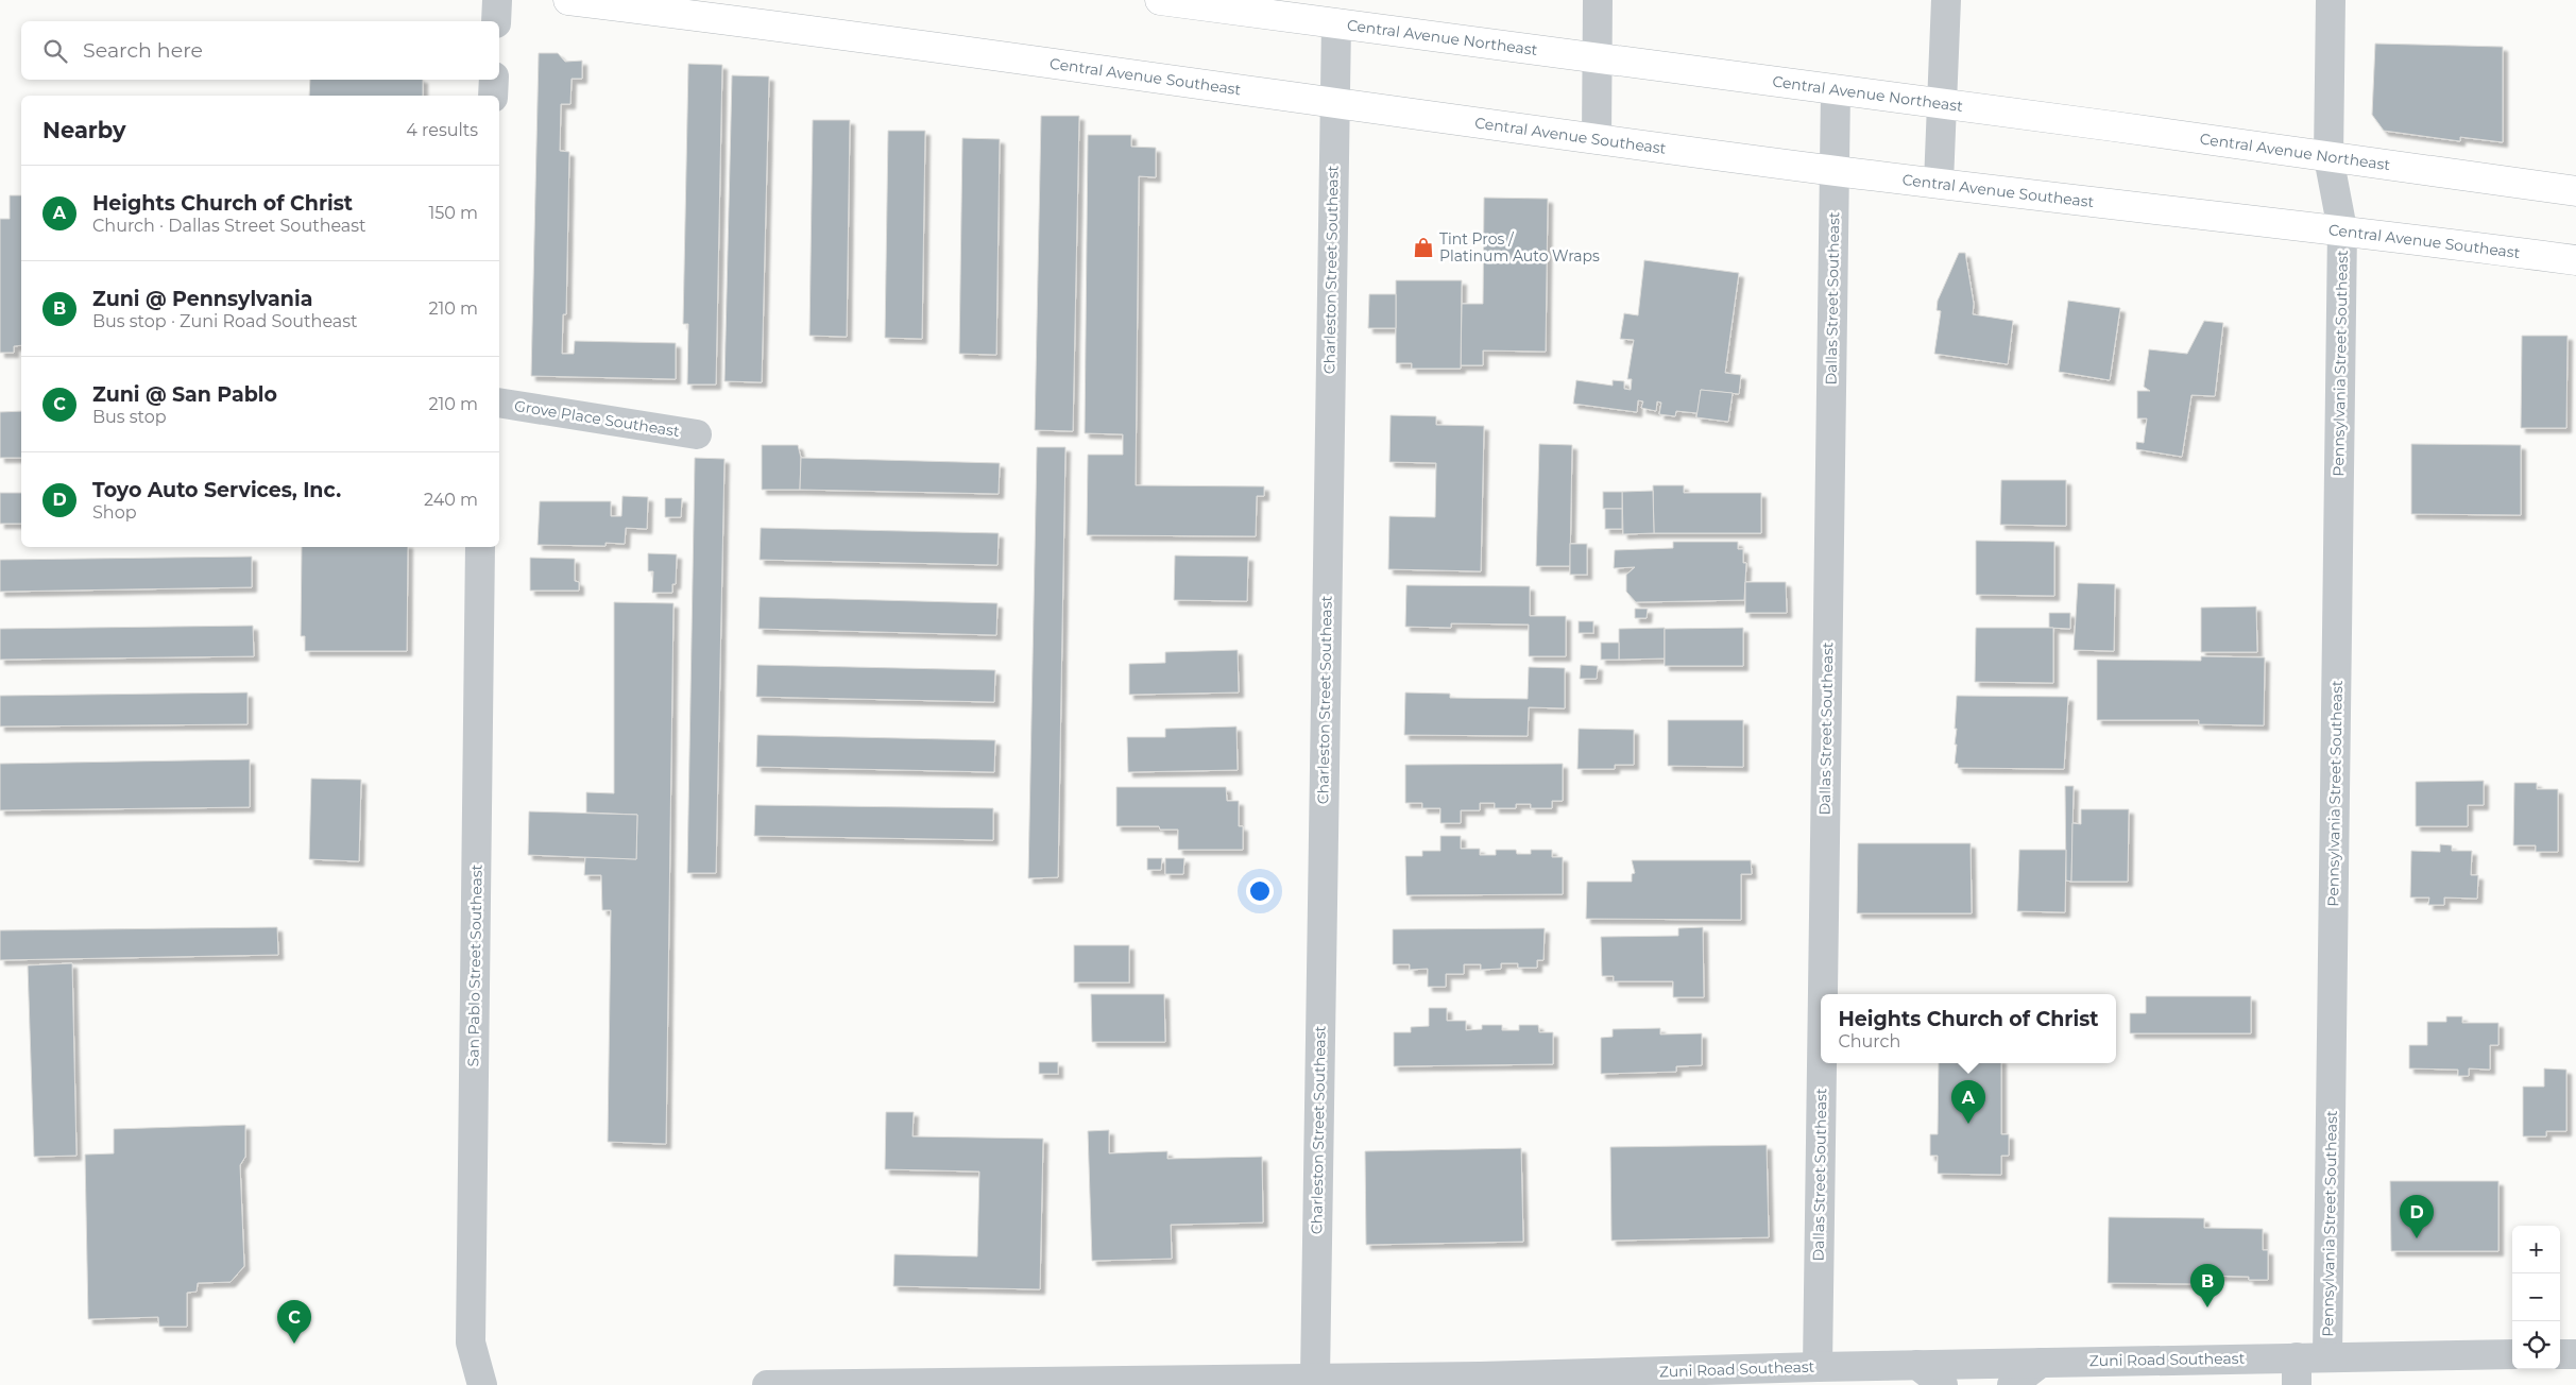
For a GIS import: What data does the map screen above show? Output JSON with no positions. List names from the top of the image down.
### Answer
{
  "streets": {
    "main road": ["Central Avenue Northeast", "Central Avenue Southeast"],
    "street": [
      "Charleston Street Southeast",
      "Dallas Street Southeast",
      "Pennsylvania Street Southeast",
      "Grove Place Southeast",
      "San Pablo Street Southeast",
      "Zuni Road Southeast"
    ]
  },
  "crossings": [
    ["Central Avenue Northeast", "Charleston Street Southeast"],
    ["Central Avenue Northeast", "Dallas Street Southeast"],
    ["Central Avenue Northeast", "Pennsylvania Street Southeast"],
    ["Central Avenue Southeast", "Charleston Street Southeast"],
    ["Central Avenue Southeast", "Dallas Street Southeast"],
    ["Central Avenue Southeast", "Pennsylvania Street Southeast"],
    ["Charleston Street Southeast", "Zuni Road Southeast"],
    ["Dallas Street Southeast", "Zuni Road Southeast"],
    ["Pennsylvania Street Southeast", "Zuni Road Southeast"]
  ],
  "places": {
    "shop": ["Tint Pros / Platinum Auto Wraps"]
  },
  "page": {
    "search": "Search here",
    "heading": ["Nearby", "4 results"],
    "list": [
      {
        "mark": "A",
        "name": "Heights Church of Christ",
        "note": "Church · Dallas Street Southeast",
        "value": "150 m"
      },
      {
        "mark": "B",
        "name": "Zuni @ Pennsylvania",
        "note": "Bus stop · Zuni Road Southeast",
        "value": "210 m"
      },
      {
        "mark": "C",
        "name": "Zuni @ San Pablo",
        "note": "Bus stop",
        "value": "210 m"
      },
      {
        "mark": "D",
        "name": "Toyo Auto Services, Inc.",
        "note": "Shop",
        "value": "240 m"
      }
    ],
    "popup": ["Heights Church of Christ", "Church"],
    "pins": [
      "A",
      "D",
      "B",
      "C"
    ],
    "map_buttons": ["+", "−"]
  }
}
